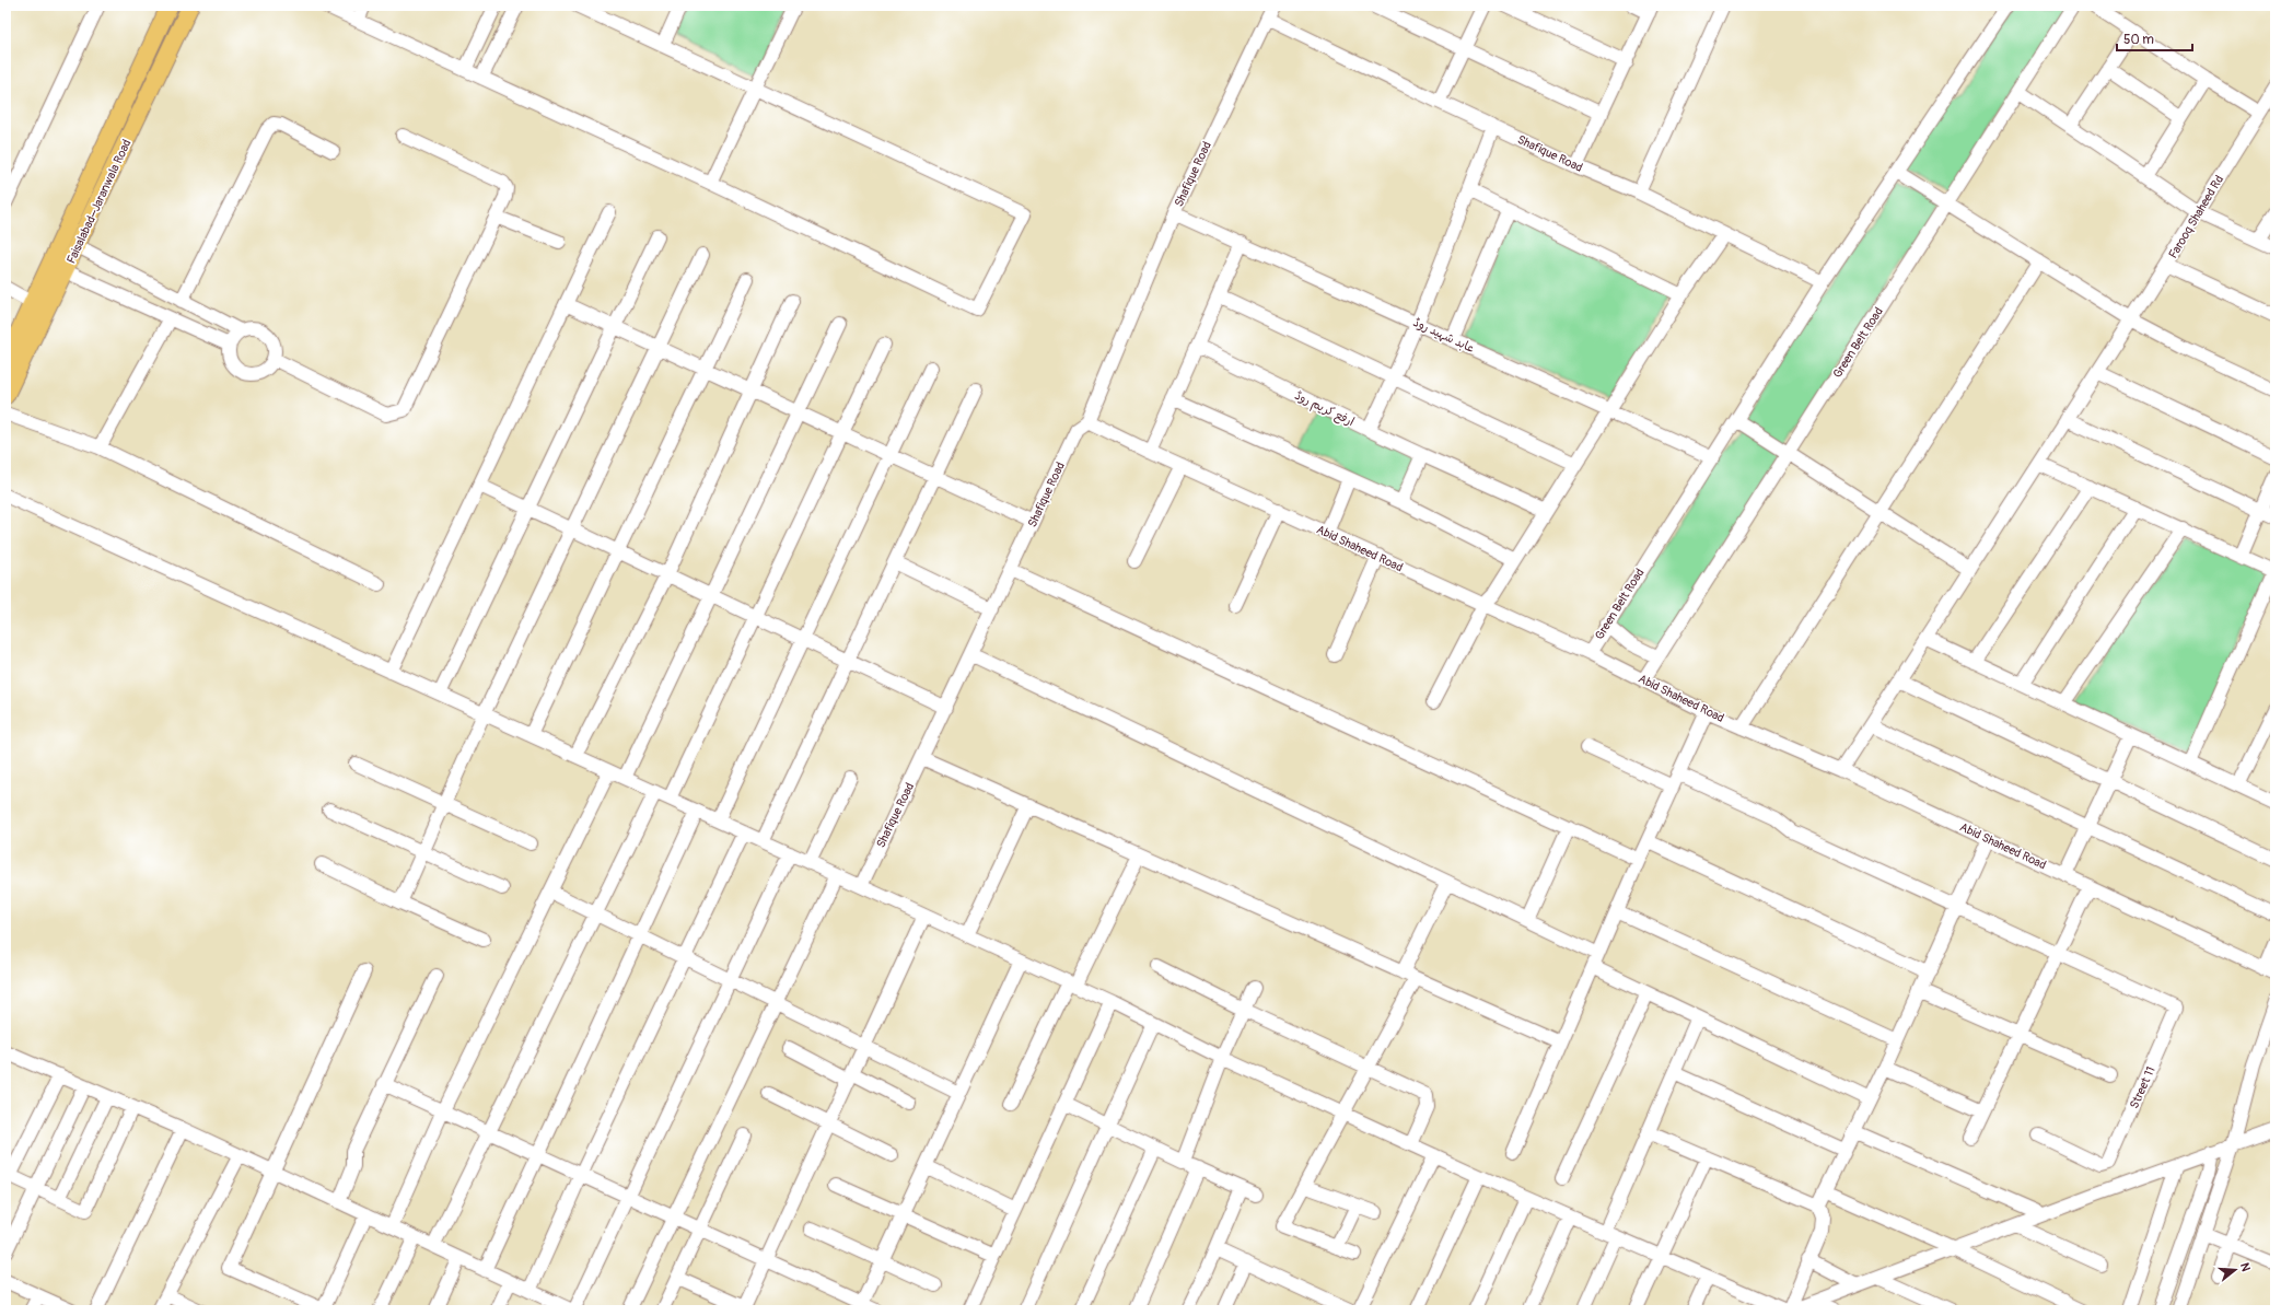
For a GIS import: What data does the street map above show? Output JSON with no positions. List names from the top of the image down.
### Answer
{
  "streets": {
    "main road": ["Faisalabad–Jaranwala Road"],
    "street": [
      "Shafique Road",
      "Farooq Shaheed Rd",
      "عابد شہید روڈ",
      "Green Belt Road",
      "ارفع کریم روڈ",
      "Abid Shaheed Road",
      "Street 11"
    ]
  },
  "crossings": [
    ["Shafique Road", "عابد شہید روڈ"],
    ["Shafique Road", "Green Belt Road"],
    ["Shafique Road", "ارفع کریم روڈ"],
    ["Shafique Road", "Abid Shaheed Road"],
    ["Farooq Shaheed Rd", "Abid Shaheed Road"],
    ["عابد شہید روڈ", "Green Belt Road"],
    ["عابد شہید روڈ", "ارفع کریم روڈ"],
    ["Green Belt Road", "Abid Shaheed Road"]
  ],
  "scale_bar": "50 m",
  "north": "right"
}
